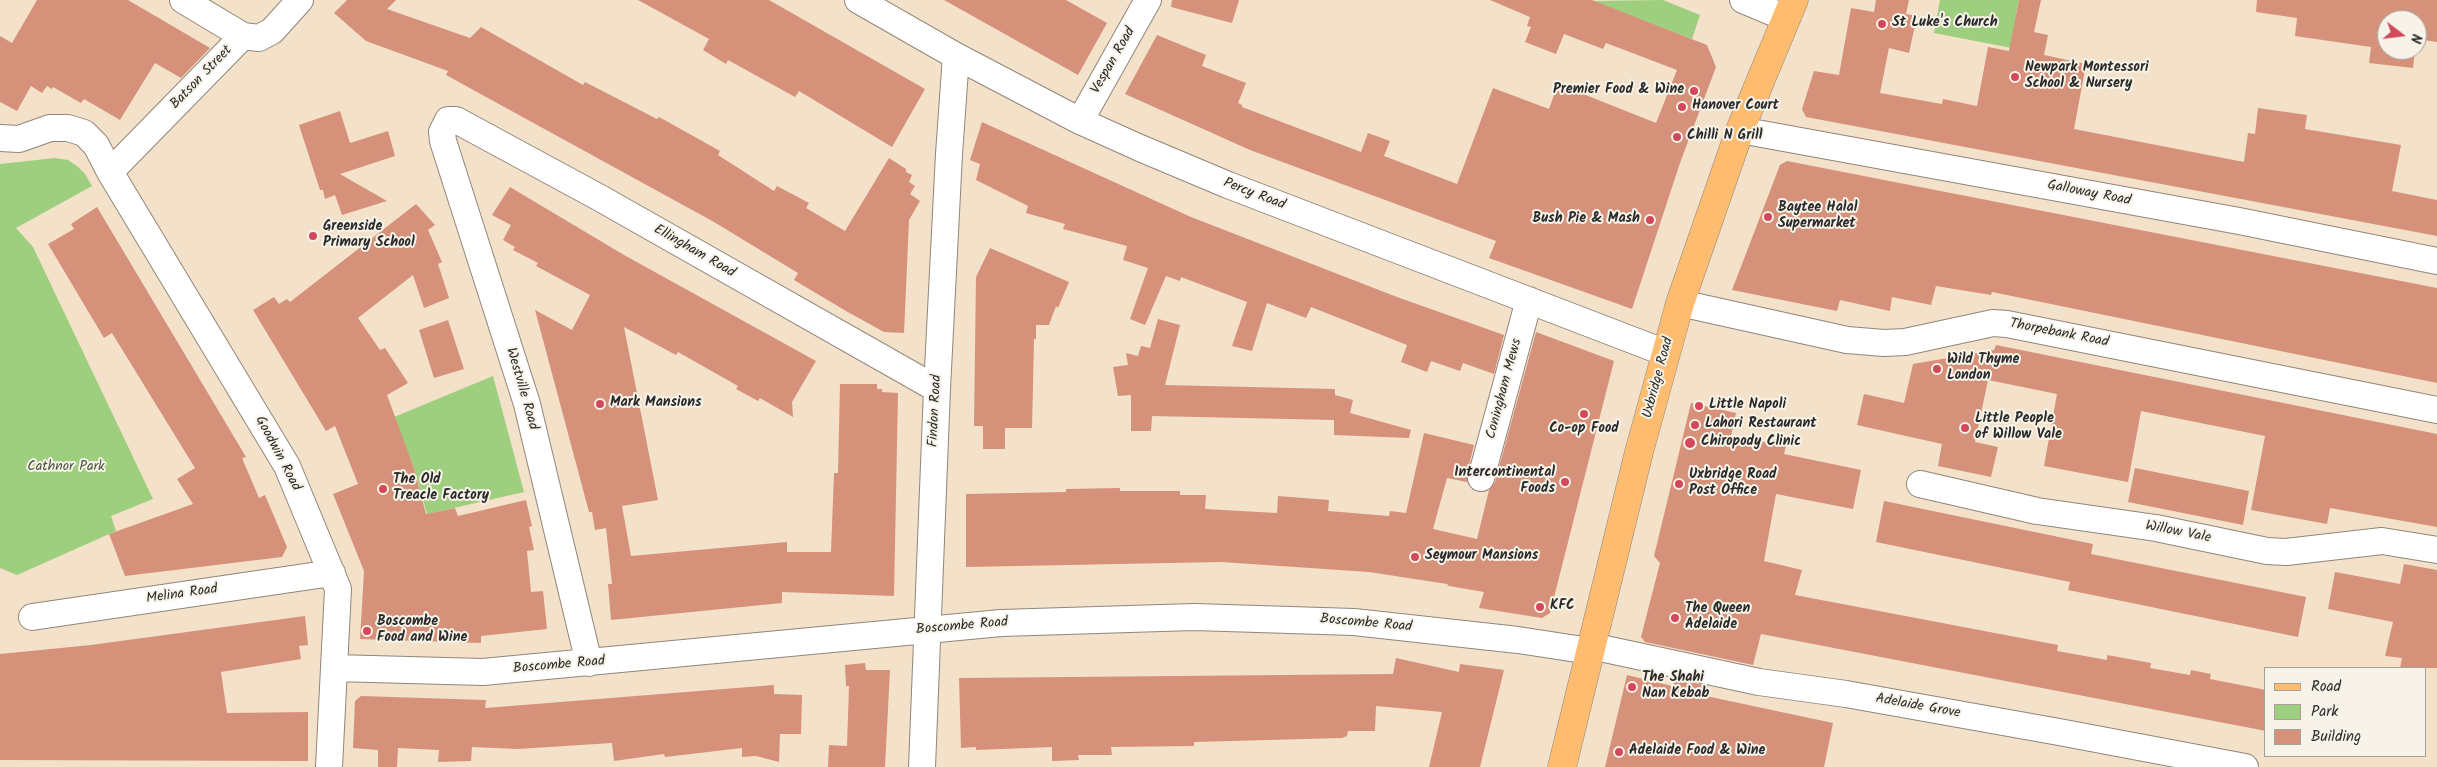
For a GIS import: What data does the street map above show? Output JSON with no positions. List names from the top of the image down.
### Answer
{
  "streets": {
    "main road": ["Uxbridge Road"],
    "street": [
      "Vespan Road",
      "Batson Street",
      "Galloway Road",
      "Percy Road",
      "Ellingham Road",
      "Thorpebank Road",
      "Westville Road",
      "Coningham Mews",
      "Findon Road",
      "Goodwin Road",
      "Willow Vale",
      "Melina Road",
      "Boscombe Road",
      "Adelaide Grove"
    ]
  },
  "crossings": [
    ["Vespan Road", "Percy Road"],
    ["Batson Street", "Goodwin Road"],
    ["Galloway Road", "Uxbridge Road"],
    ["Percy Road", "Uxbridge Road"],
    ["Percy Road", "Coningham Mews"],
    ["Percy Road", "Findon Road"],
    ["Ellingham Road", "Westville Road"],
    ["Ellingham Road", "Findon Road"],
    ["Thorpebank Road", "Uxbridge Road"],
    ["Uxbridge Road", "Boscombe Road"],
    ["Uxbridge Road", "Adelaide Grove"],
    ["Westville Road", "Boscombe Road"],
    ["Findon Road", "Boscombe Road"],
    ["Goodwin Road", "Melina Road"],
    ["Goodwin Road", "Boscombe Road"],
    ["Boscombe Road", "Adelaide Grove"]
  ],
  "parks": ["Cathnor Park"],
  "places": [
    "St Luke's Church",
    "Newpark Montessori School & Nursery",
    "Premier Food & Wine",
    "Hanover Court",
    "Chilli N Grill",
    "Baytee Halal Supermarket",
    "Bush Pie & Mash",
    "Greenside Primary School",
    "Wild Thyme London",
    "Mark Mansions",
    "Little Napoli",
    "Co-op Food",
    "Lahori Restaurant",
    "Little People of Willow Vale",
    "Chiropody Clinic",
    "Intercontinental Foods",
    "Uxbridge Road Post Office",
    "The Old Treacle Factory",
    "Seymour Mansions",
    "KFC",
    "The Queen Adelaide",
    "Boscombe Food and Wine",
    "The Shahi Nan Kebab",
    "Adelaide Food & Wine"
  ],
  "legend": ["Road", "Park", "Building"],
  "north": "right"
}
